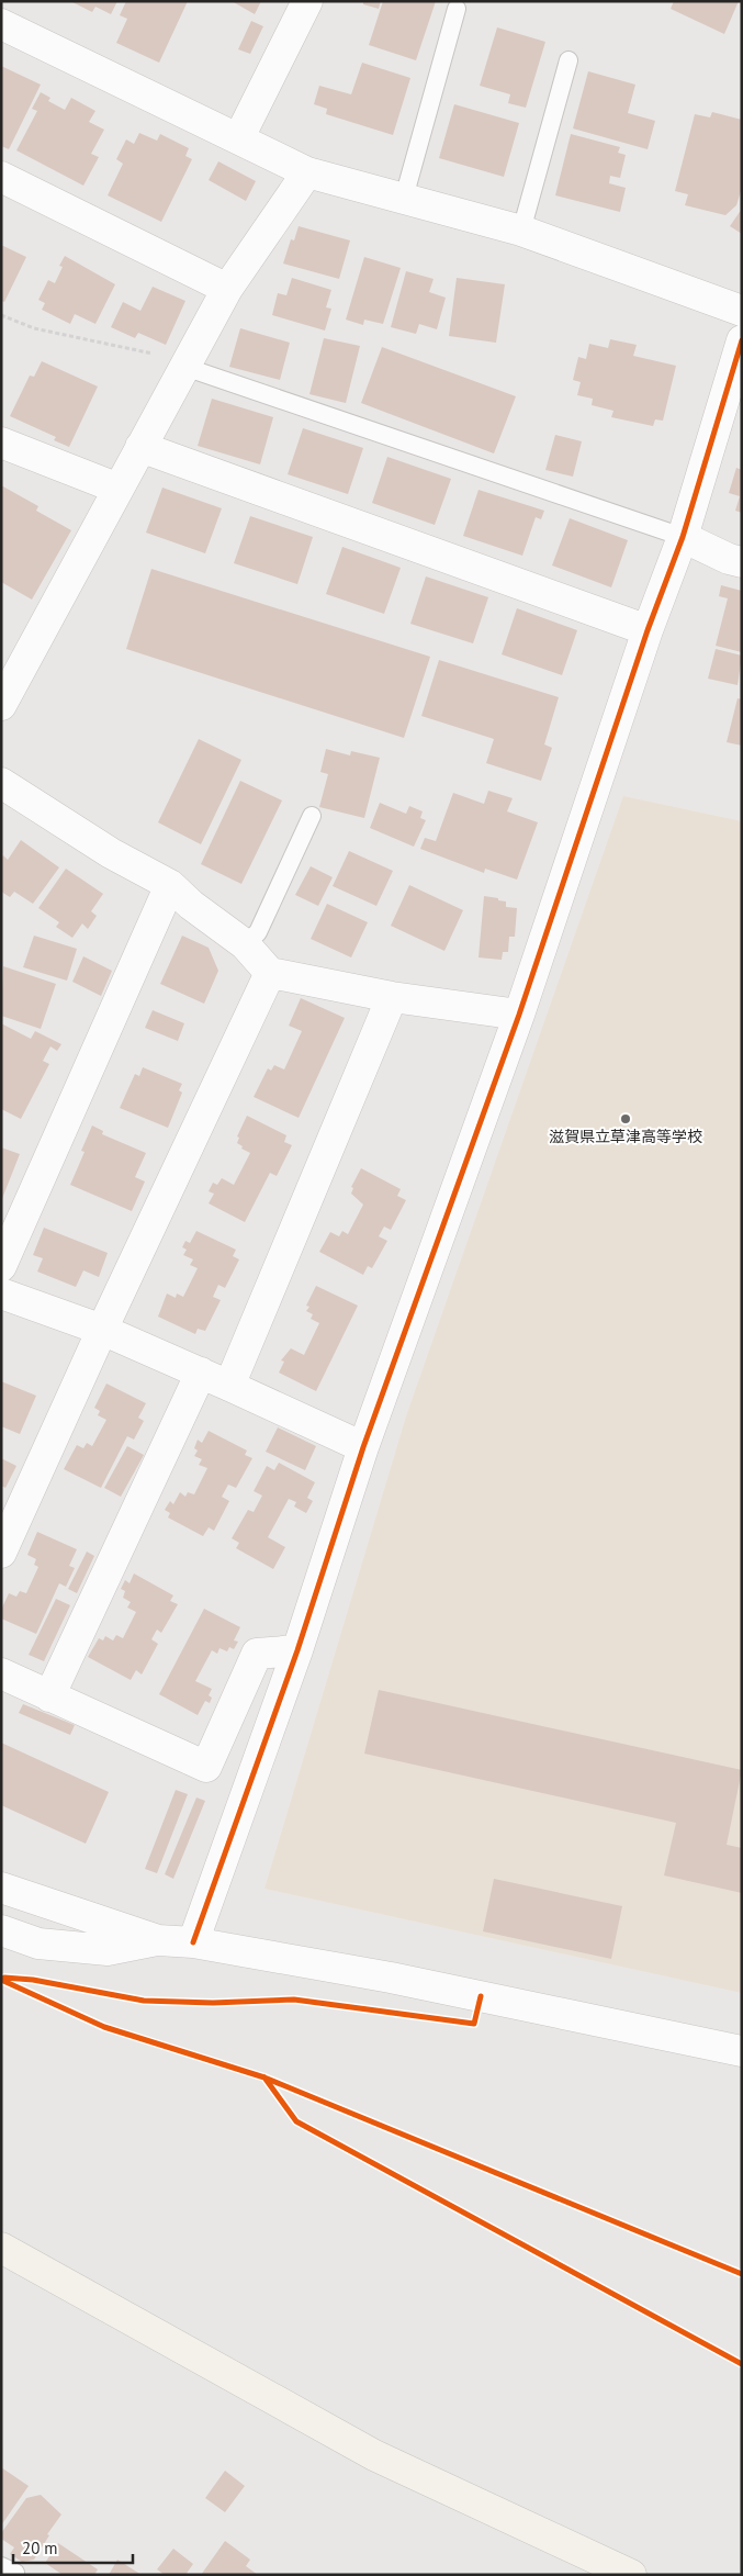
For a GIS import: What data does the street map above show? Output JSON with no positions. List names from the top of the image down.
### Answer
{
  "places": ["滋賀県立草津高等学校"],
  "scale_bar": "20 m"
}
